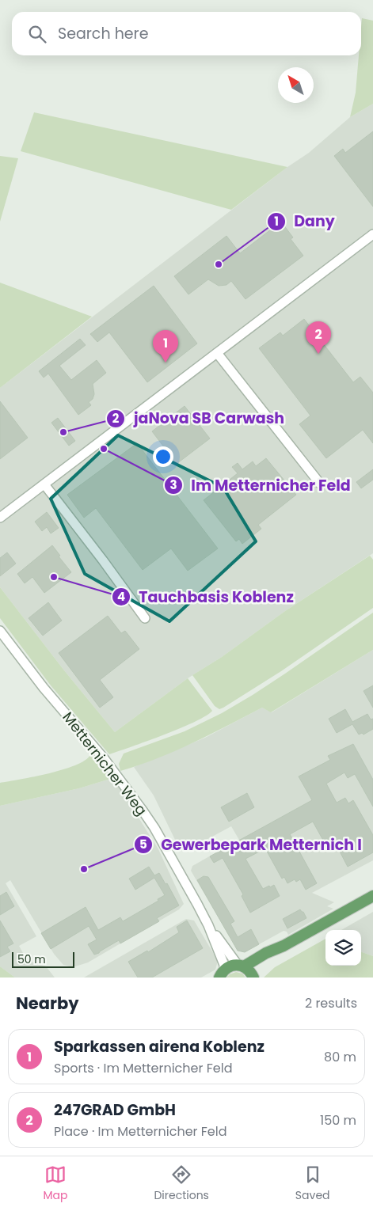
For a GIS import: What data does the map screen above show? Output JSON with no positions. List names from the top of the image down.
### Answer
{
  "streets": {
    "street": ["Metternicher Weg"]
  },
  "places": [
    "Dany",
    "jaNova SB Carwash",
    "Im Metternicher Feld",
    "Tauchbasis Koblenz",
    "Gewerbepark Metternich I"
  ],
  "scale_bar": "50 m",
  "north": "top left",
  "page": {
    "search": "Search here",
    "pins": ["2", "1"],
    "scale": "50 m",
    "heading": ["Nearby", "2 results"],
    "list": [
      {
        "mark": "1",
        "name": "Sparkassen airena Koblenz",
        "note": "Sports · Im Metternicher Feld",
        "value": "80 m"
      },
      {
        "mark": "2",
        "name": "247GRAD GmbH",
        "note": "Place · Im Metternicher Feld",
        "value": "150 m"
      }
    ],
    "nav": ["Map", "Directions", "Saved"]
  }
}
